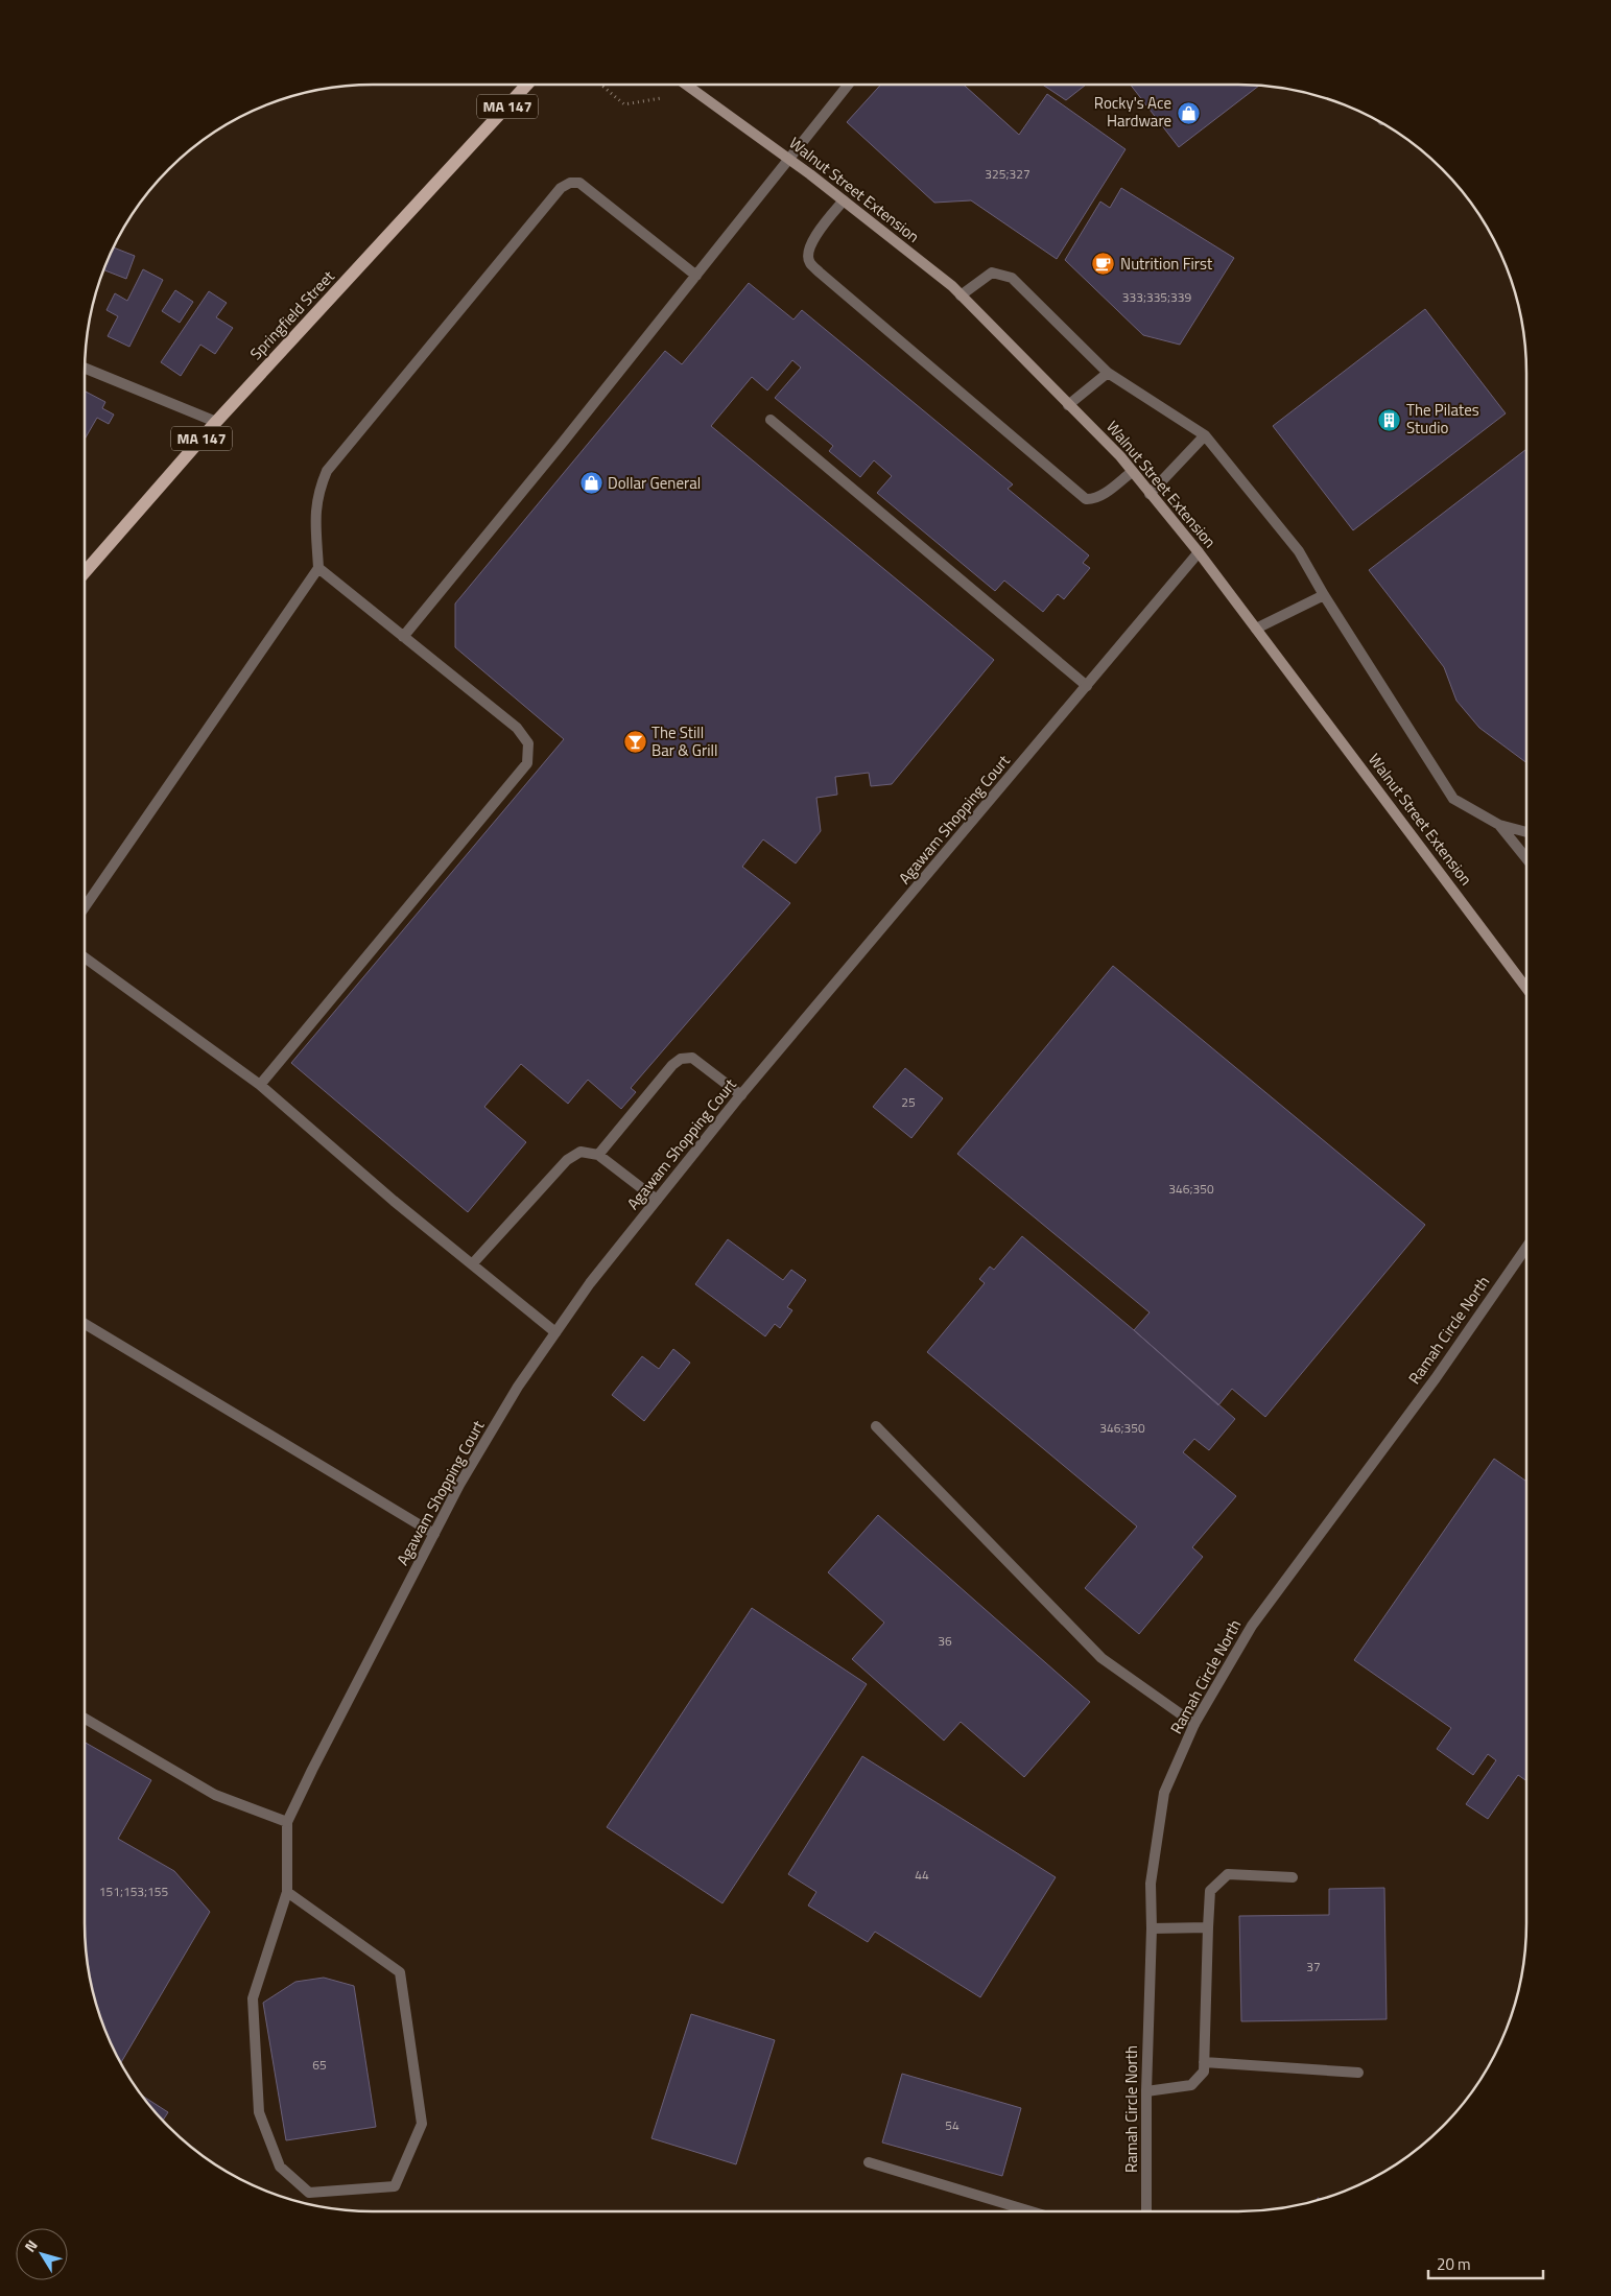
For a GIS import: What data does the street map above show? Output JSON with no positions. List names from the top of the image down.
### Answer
{
  "streets": {
    "main road": ["MA 147", "Springfield Street"],
    "street": ["Walnut Street Extension", "Agawam Shopping Court", "Ramah Circle North"]
  },
  "crossings": [
    ["Walnut Street Extension", "Agawam Shopping Court"]
  ],
  "places": {
    "shop": ["Rocky's Ace Hardware", "Dollar General"],
    "cafe": ["Nutrition First"],
    "building": ["The Pilates Studio"],
    "bar": ["The Still Bar & Grill"]
  },
  "house_numbers": [
    "325;327",
    "333;335;339",
    "25",
    "346;350",
    "346;350",
    "36",
    "44",
    "151;153;155",
    "37",
    "65",
    "54"
  ],
  "scale_bar": "20 m",
  "north": "top left"
}
